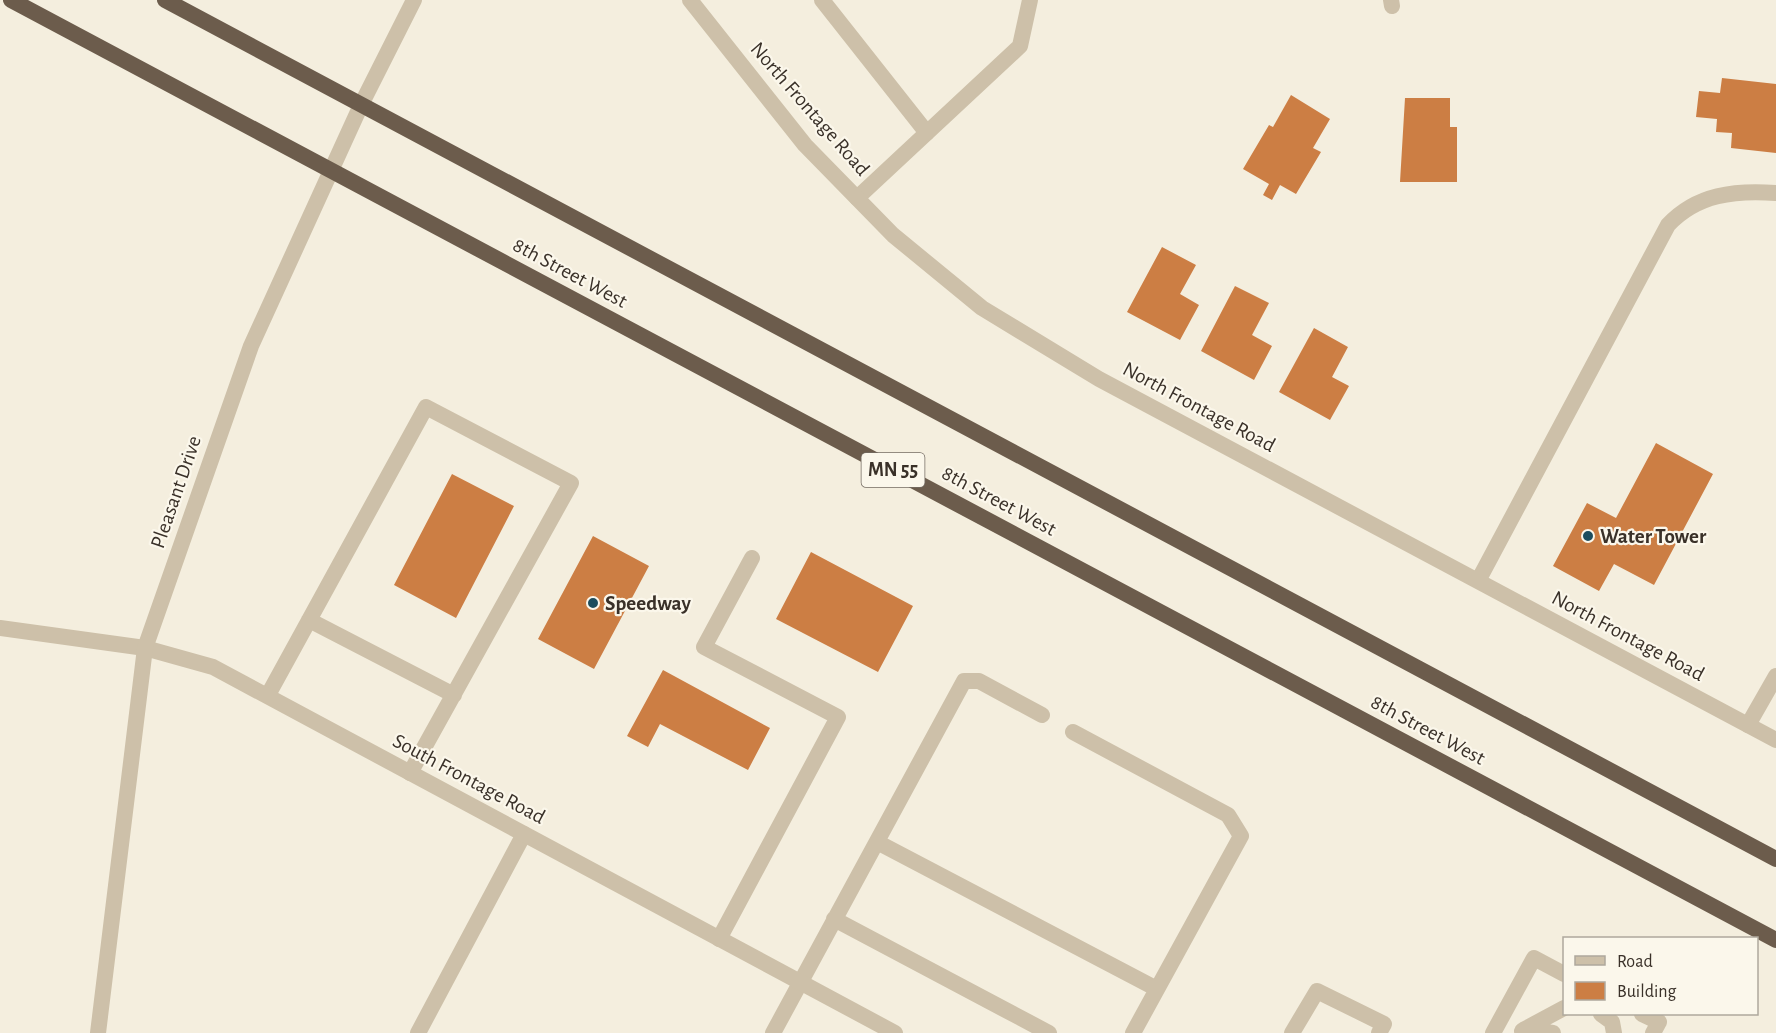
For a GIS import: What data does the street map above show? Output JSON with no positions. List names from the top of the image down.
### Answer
{
  "streets": {
    "highway": ["8th Street West", "MN 55"],
    "street": ["North Frontage Road", "Pleasant Drive", "South Frontage Road"]
  },
  "crossings": [
    ["8th Street West", "Pleasant Drive"],
    ["Pleasant Drive", "South Frontage Road"]
  ],
  "places": ["Water Tower", "Speedway"],
  "legend": ["Road", "Building"]
}
